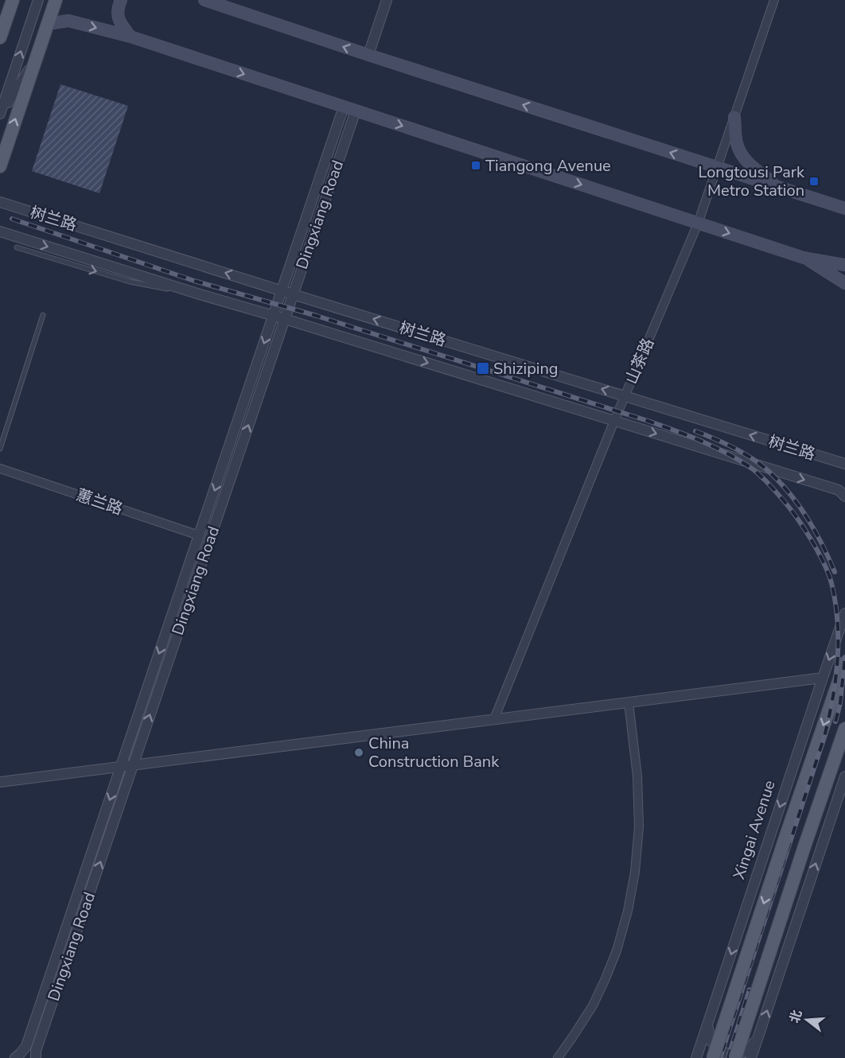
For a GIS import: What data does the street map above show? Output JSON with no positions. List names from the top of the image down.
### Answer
{
  "streets": {
    "main road": ["Xingai Avenue"],
    "street": [
      "Dingxiang Road",
      "树兰路",
      "山茶路",
      "蕙兰路"
    ]
  },
  "crossings": [
    ["Dingxiang Road", "树兰路"],
    ["Dingxiang Road", "蕙兰路"],
    ["树兰路", "山茶路"]
  ],
  "places": {
    "transit": ["Tiangong Avenue", "Longtousi Park Metro Station", "Shiziping"],
    "other": ["China Construction Bank"]
  },
  "north": "left"
}
